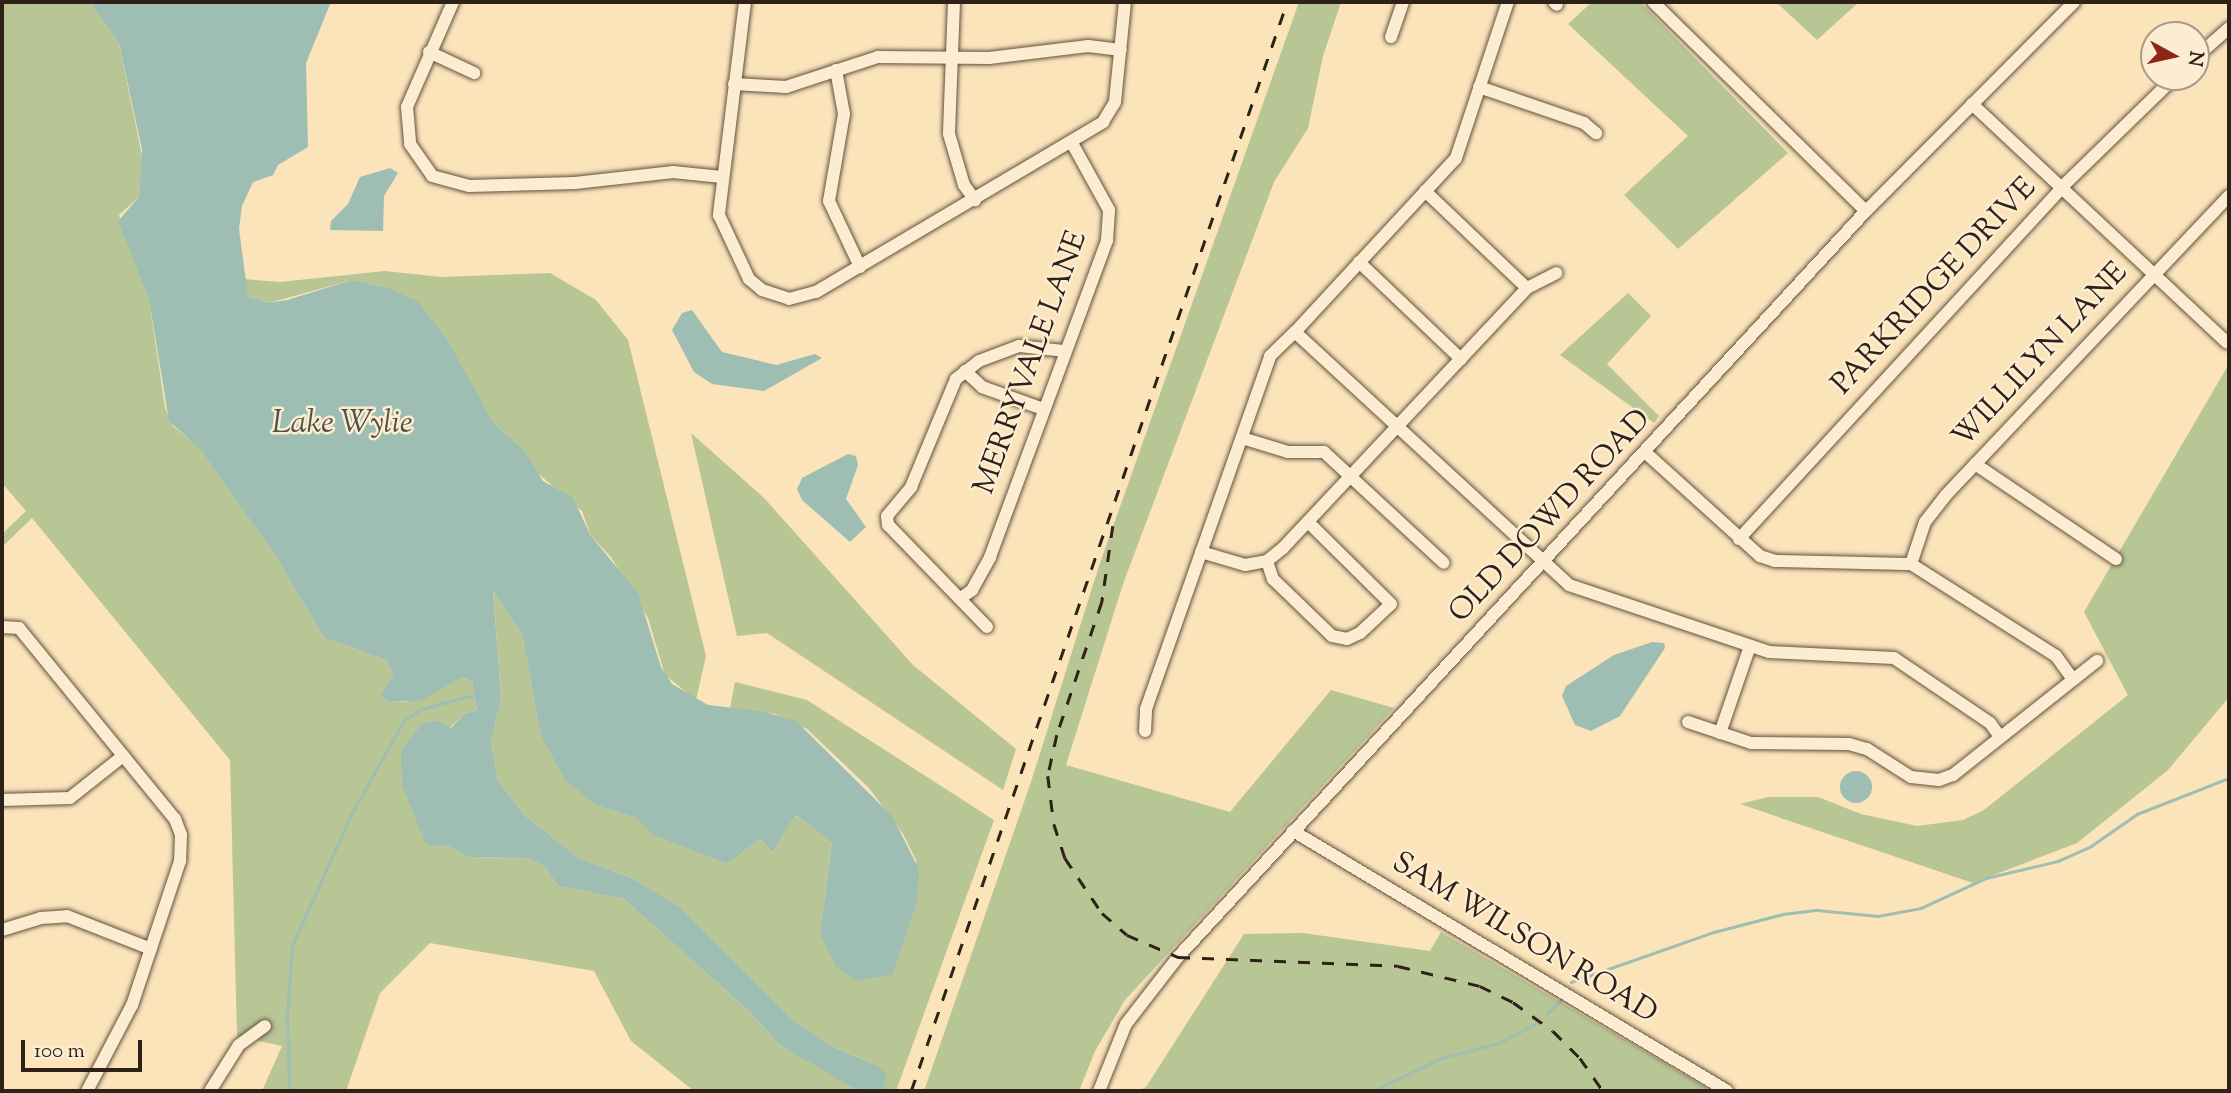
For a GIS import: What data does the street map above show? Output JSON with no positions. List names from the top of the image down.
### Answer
{
  "streets": {
    "street": [
      "PARKRIDGE DRIVE",
      "WILLILYN LANE",
      "MERRYVALE LANE",
      "OLD DOWD ROAD",
      "SAM WILSON ROAD"
    ]
  },
  "crossings": [
    ["OLD DOWD ROAD", "SAM WILSON ROAD"]
  ],
  "water": ["Lake Wylie"],
  "scale_bar": "100 m",
  "north": "right"
}
